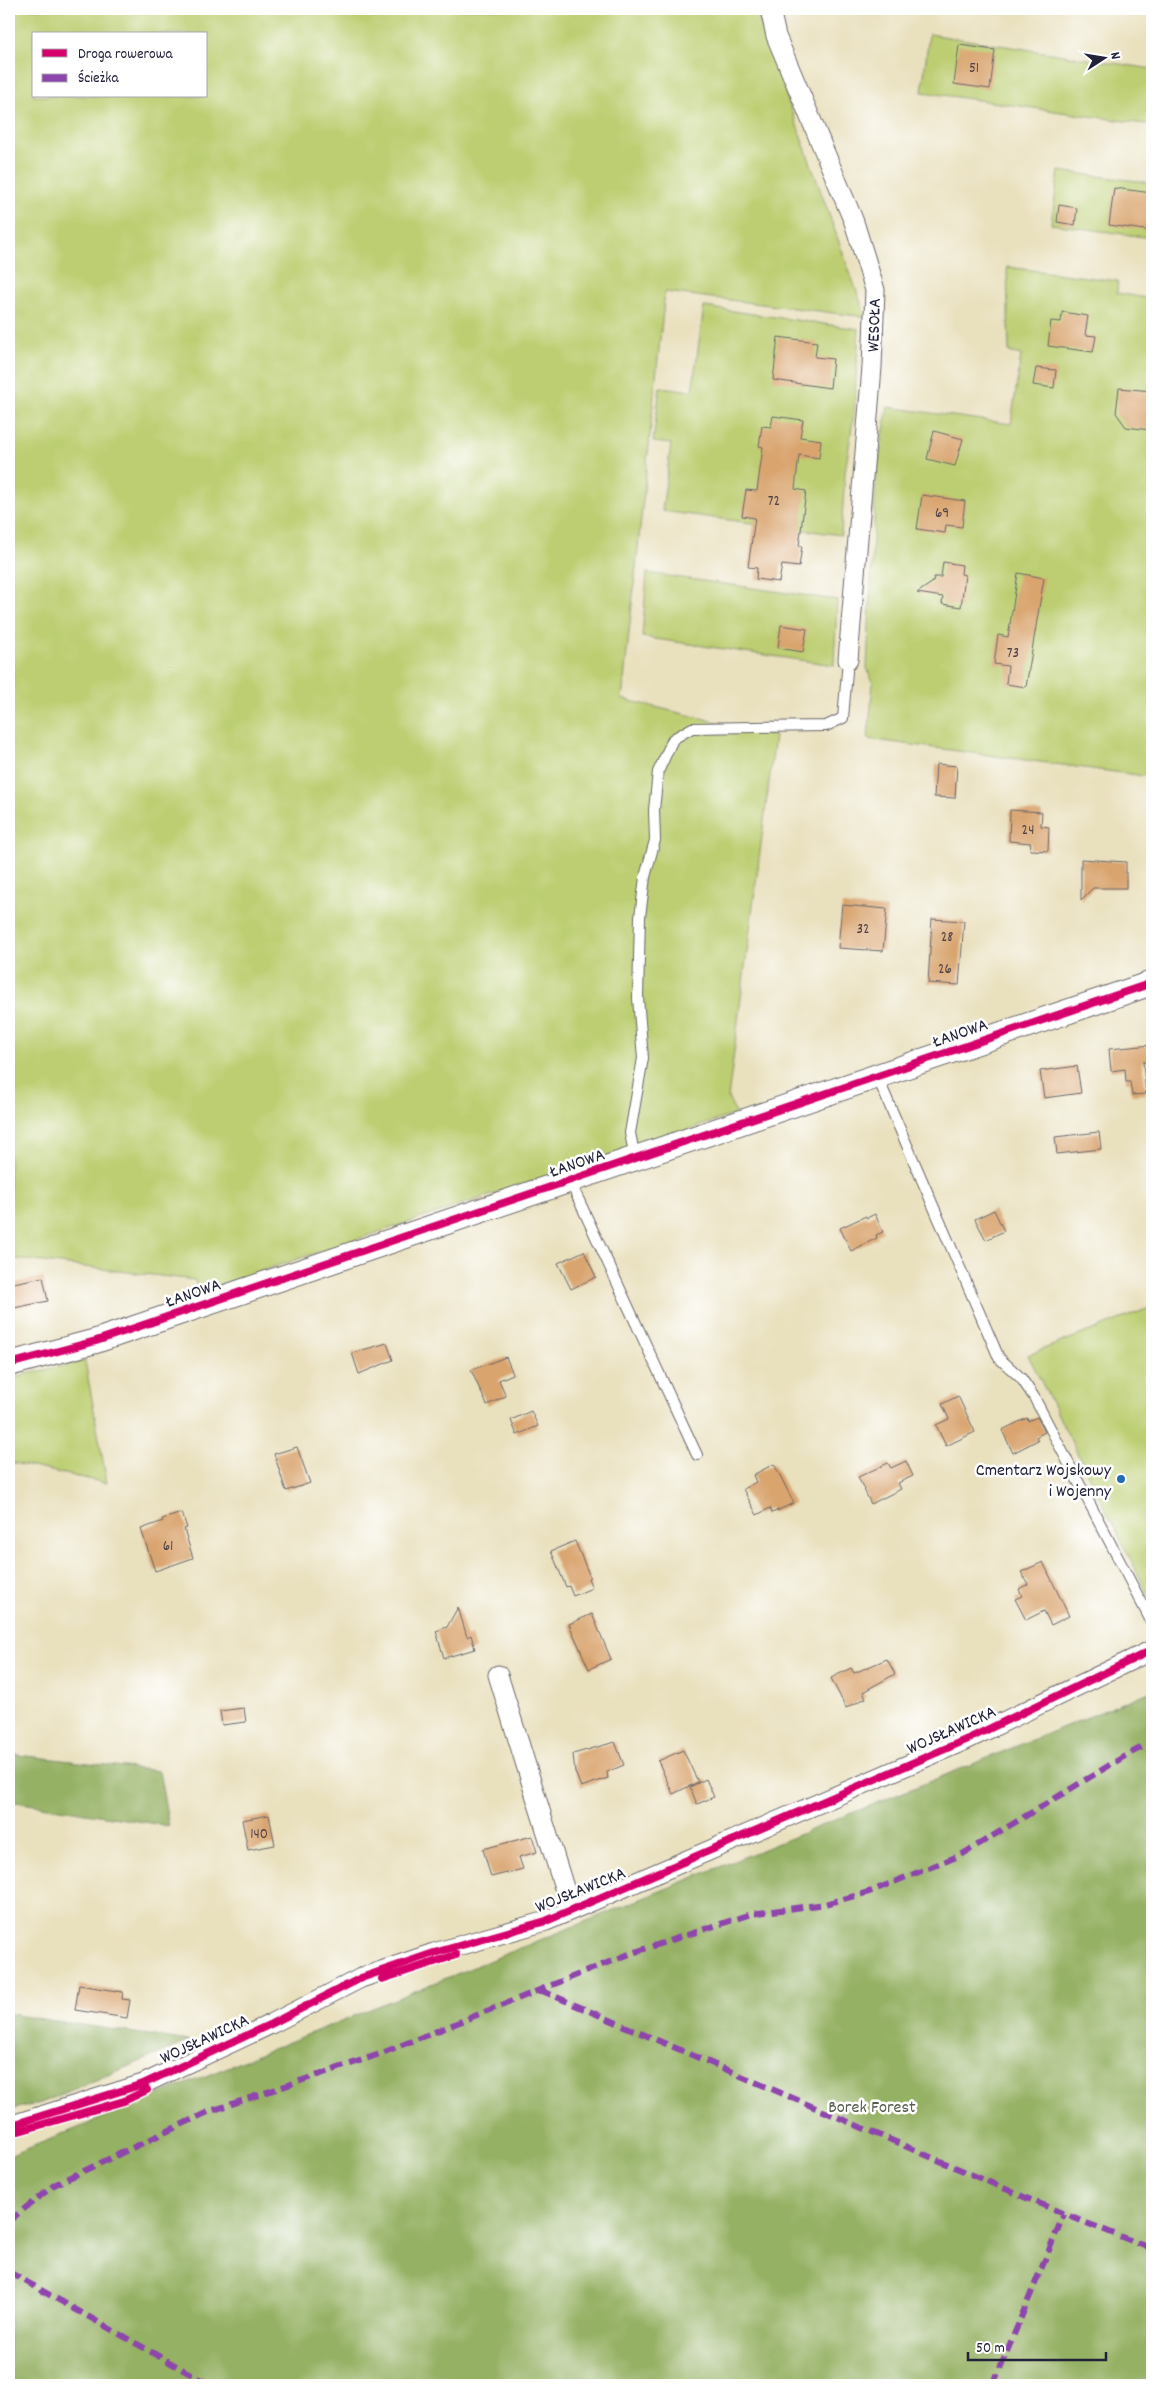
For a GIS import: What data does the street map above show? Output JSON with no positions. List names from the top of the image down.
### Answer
{
  "streets": {
    "street": ["WESOŁA", "ŁANOWA", "WOJSŁAWICKA"]
  },
  "parks": ["Borek Forest"],
  "places": ["Cmentarz Wojskowy i Wojenny"],
  "house_numbers": [
    "51",
    "72",
    "69",
    "73",
    "24",
    "32",
    "28",
    "26",
    "61",
    "140"
  ],
  "legend": ["Droga rowerowa", "Ścieżka"],
  "scale_bar": "50 m",
  "north": "right"
}
